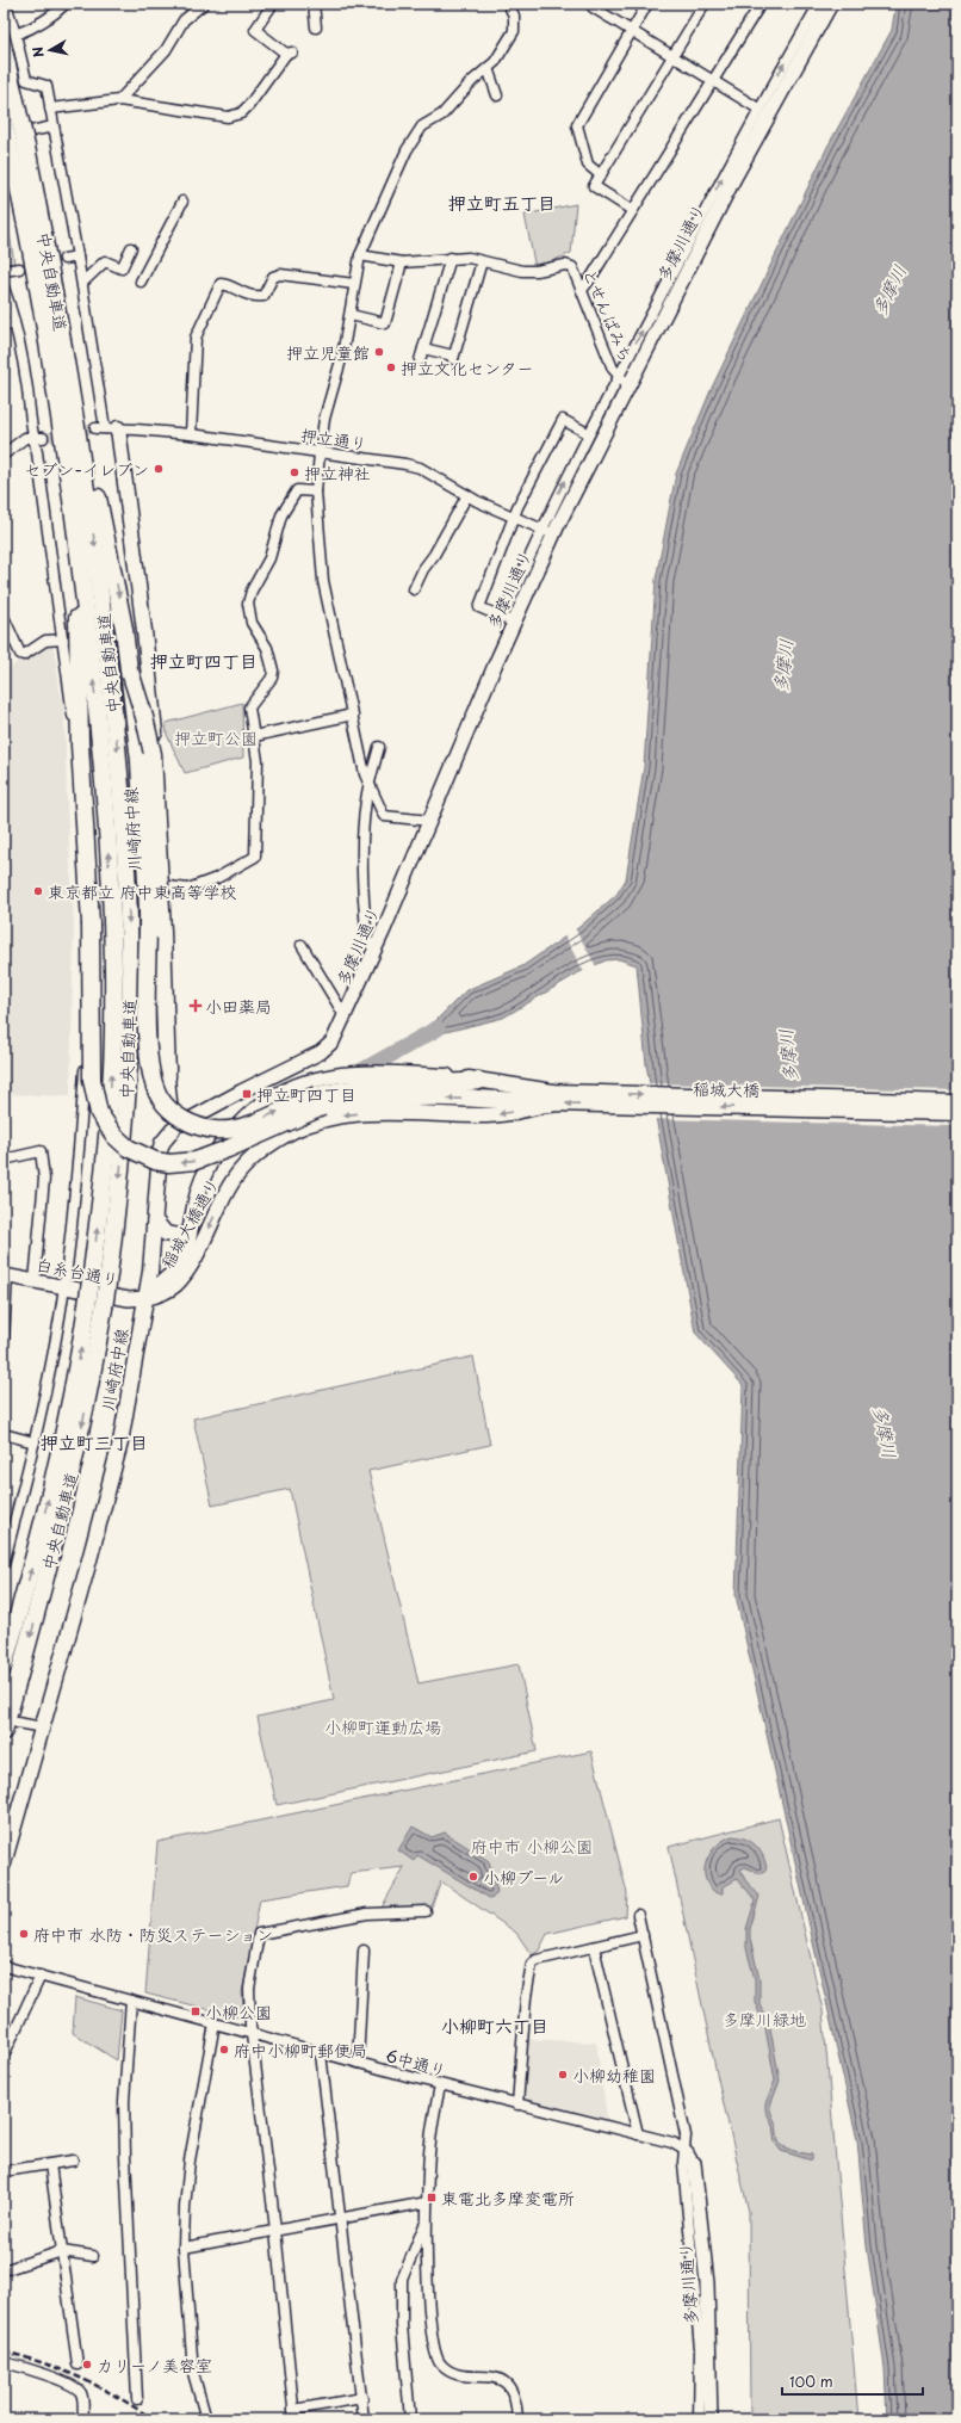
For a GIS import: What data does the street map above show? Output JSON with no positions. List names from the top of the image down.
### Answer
{
  "streets": {
    "highway": ["中央自動車道"],
    "main road": ["川崎府中線", "稲城大橋", "稲城大橋通り"],
    "street": [
      "多摩川通り",
      "とせんばみち",
      "押立通り",
      "白糸台通り",
      "6中通り"
    ]
  },
  "crossings": [
    ["多摩川通り", "とせんばみち"],
    ["多摩川通り", "押立通り"],
    ["多摩川通り", "川崎府中線"],
    ["多摩川通り", "6中通り"],
    ["押立通り", "川崎府中線"],
    ["川崎府中線", "稲城大橋通り"],
    ["川崎府中線", "白糸台通り"],
    ["稲城大橋", "稲城大橋通り"],
    ["稲城大橋通り", "白糸台通り"]
  ],
  "one_way": ["稲城大橋通り"],
  "districts": [
    "押立町五丁目",
    "押立町四丁目",
    "押立町三丁目",
    "小柳町六丁目"
  ],
  "water": ["多摩川"],
  "parks": [
    "押立町公園",
    "小柳町運動広場",
    "府中市 小柳公園",
    "多摩川緑地"
  ],
  "places": {
    "other": [
      "押立児童館",
      "押立文化センター",
      "セブン-イレブン",
      "押立神社",
      "東京都立 府中東高等学校",
      "小柳プール",
      "府中市 水防・防災ステーション",
      "府中小柳町郵便局",
      "小柳幼稚園",
      "カリーノ美容室"
    ],
    "health": ["小田薬局"],
    "transit": ["押立町四丁目", "小柳公園", "東電北多摩変電所"]
  },
  "scale_bar": "100 m",
  "north": "left"
}
